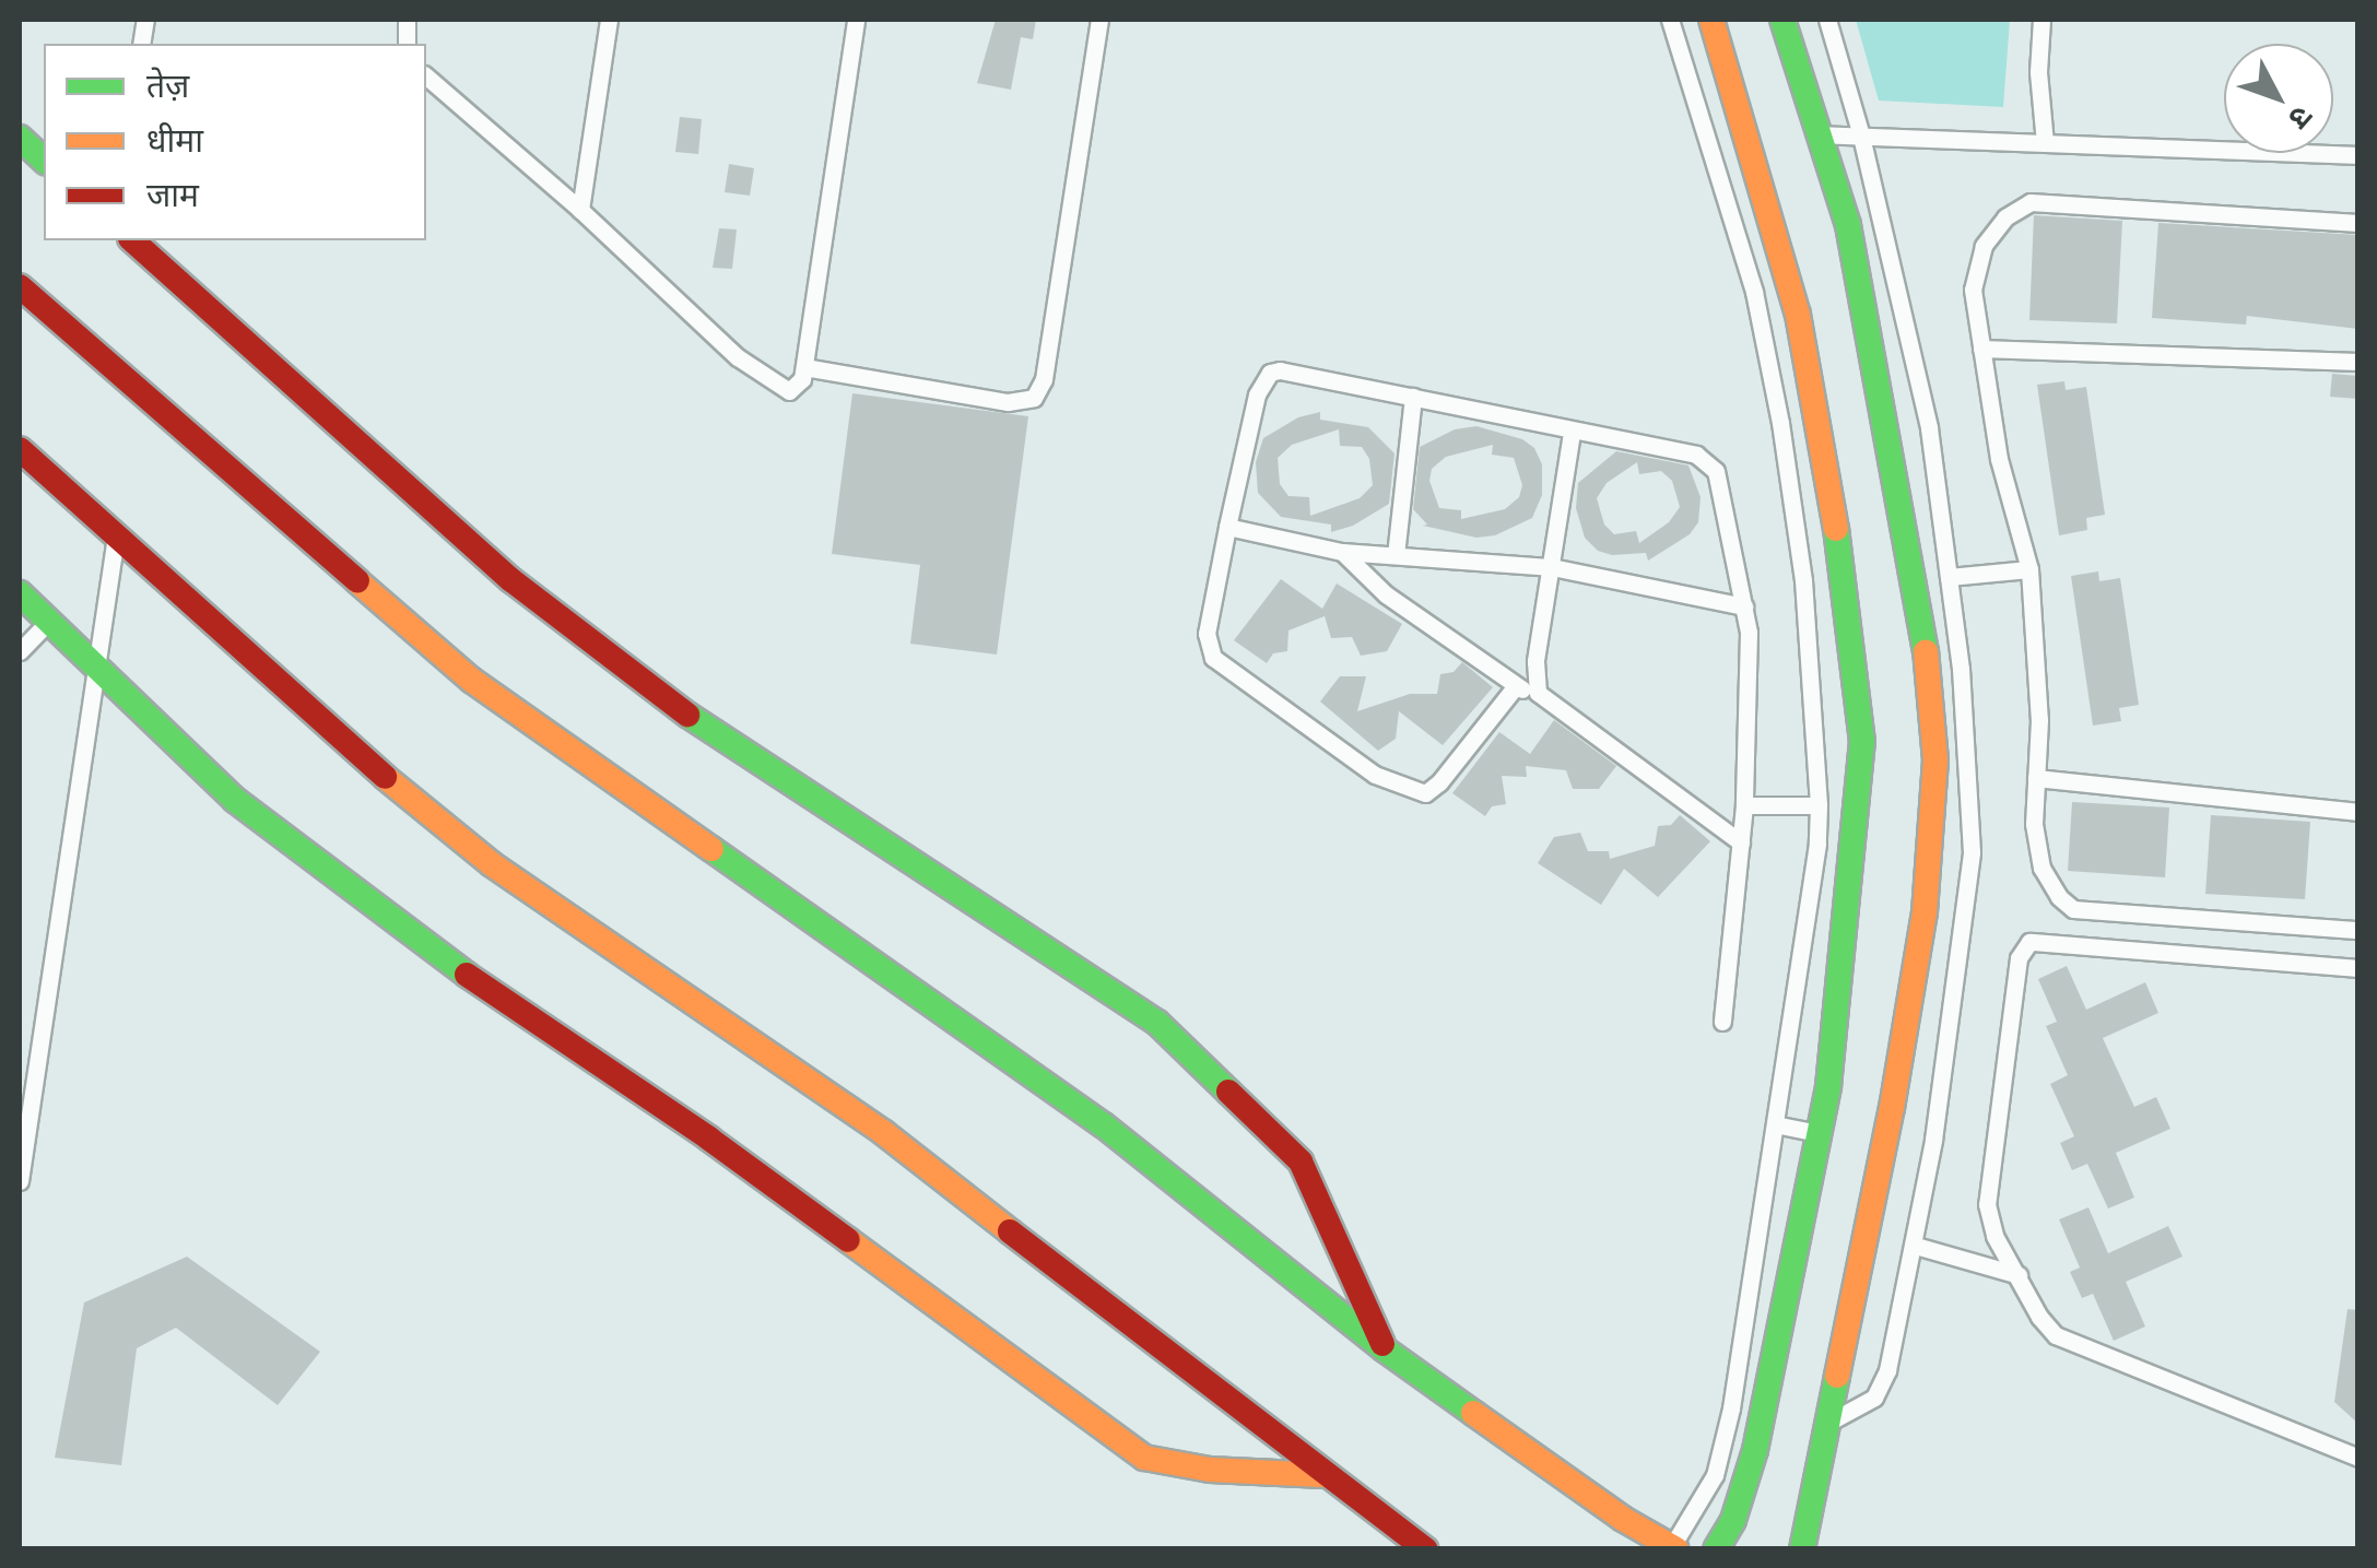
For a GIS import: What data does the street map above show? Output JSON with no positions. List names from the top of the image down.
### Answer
{
  "legend": ["तेज़", "धीमा", "जाम"],
  "north": "bottom right"
}
